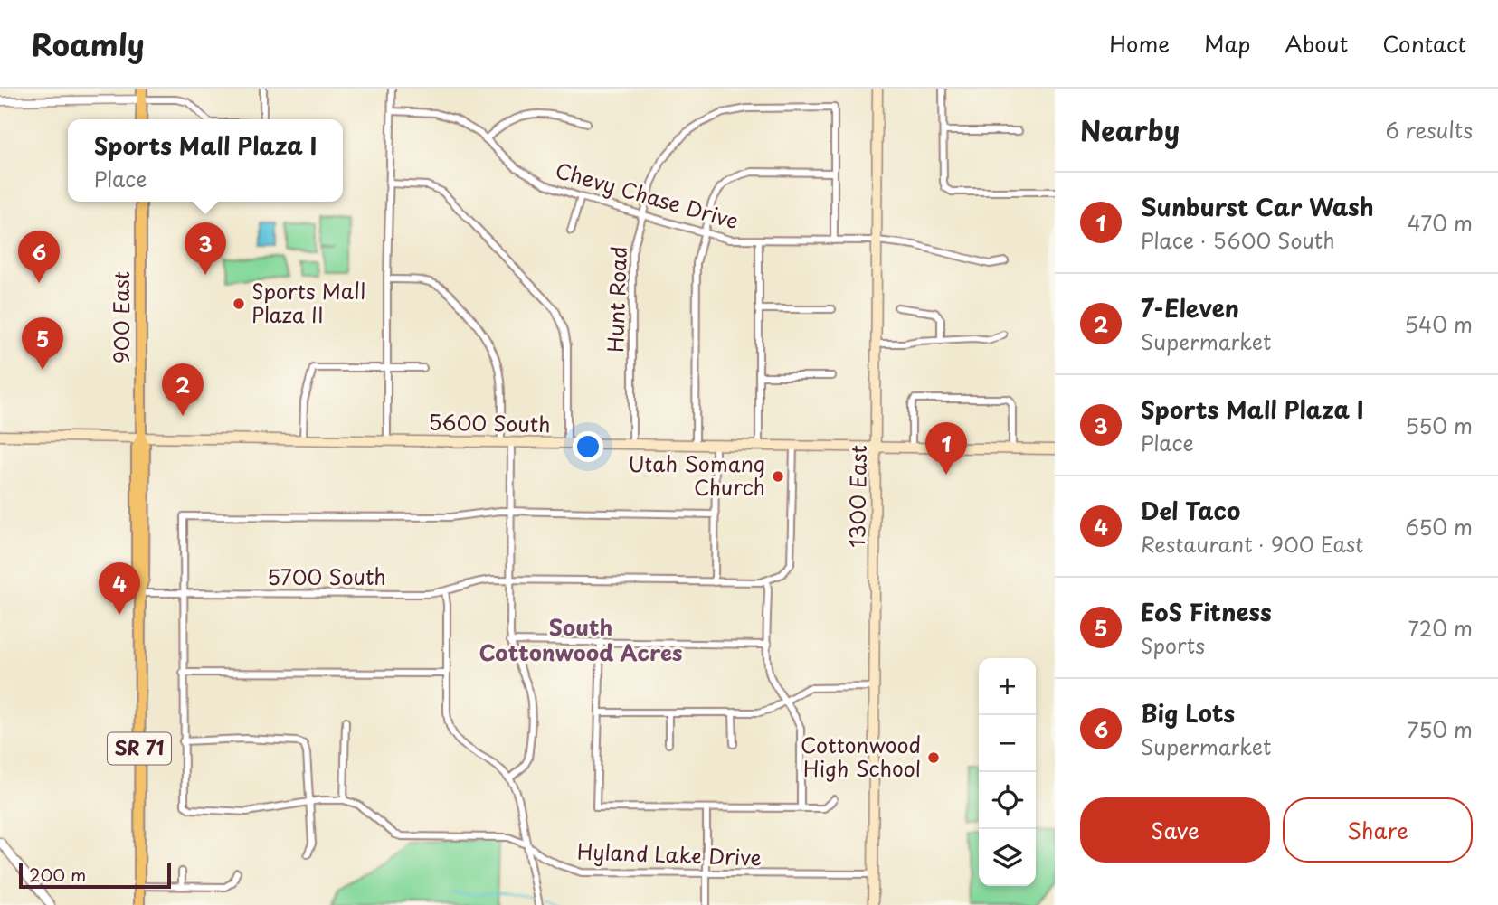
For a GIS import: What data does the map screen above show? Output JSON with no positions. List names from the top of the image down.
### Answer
{
  "streets": {
    "main road": [
      "900 East",
      "5600 South",
      "1300 East",
      "SR 71"
    ],
    "street": [
      "Chevy Chase Drive",
      "Hunt Road",
      "5700 South",
      "Hyland Lake Drive"
    ]
  },
  "crossings": [
    ["Chevy Chase Drive", "Hunt Road"],
    ["Chevy Chase Drive", "1300 East"],
    ["Hunt Road", "5600 South"],
    ["900 East", "5600 South"],
    ["900 East", "5700 South"],
    ["5600 South", "1300 East"],
    ["1300 East", "Hyland Lake Drive"]
  ],
  "districts": ["South Cottonwood Acres"],
  "places": ["Sports Mall Plaza II", "Utah Somang Church", "Cottonwood High School"],
  "scale_bar": "200 m",
  "page": {
    "header": "Roamly",
    "nav": [
      "Home",
      "Map",
      "About",
      "Contact"
    ],
    "heading": ["Nearby", "6 results"],
    "popup": ["Sports Mall Plaza I", "Place"],
    "list": [
      {
        "mark": "1",
        "name": "Sunburst Car Wash",
        "note": "Place · 5600 South",
        "value": "470 m"
      },
      {
        "mark": "2",
        "name": "7-Eleven",
        "note": "Supermarket",
        "value": "540 m"
      },
      {
        "mark": "3",
        "name": "Sports Mall Plaza I",
        "note": "Place",
        "value": "550 m"
      },
      {
        "mark": "4",
        "name": "Del Taco",
        "note": "Restaurant · 900 East",
        "value": "650 m"
      },
      {
        "mark": "5",
        "name": "EoS Fitness",
        "note": "Sports",
        "value": "720 m"
      },
      {
        "mark": "6",
        "name": "Big Lots",
        "note": "Supermarket",
        "value": "750 m"
      }
    ],
    "pins": [
      "3",
      "6",
      "5",
      "2",
      "1",
      "4"
    ],
    "map_buttons": ["+", "−"],
    "buttons": ["Save", "Share"],
    "scale": "200 m"
  }
}
